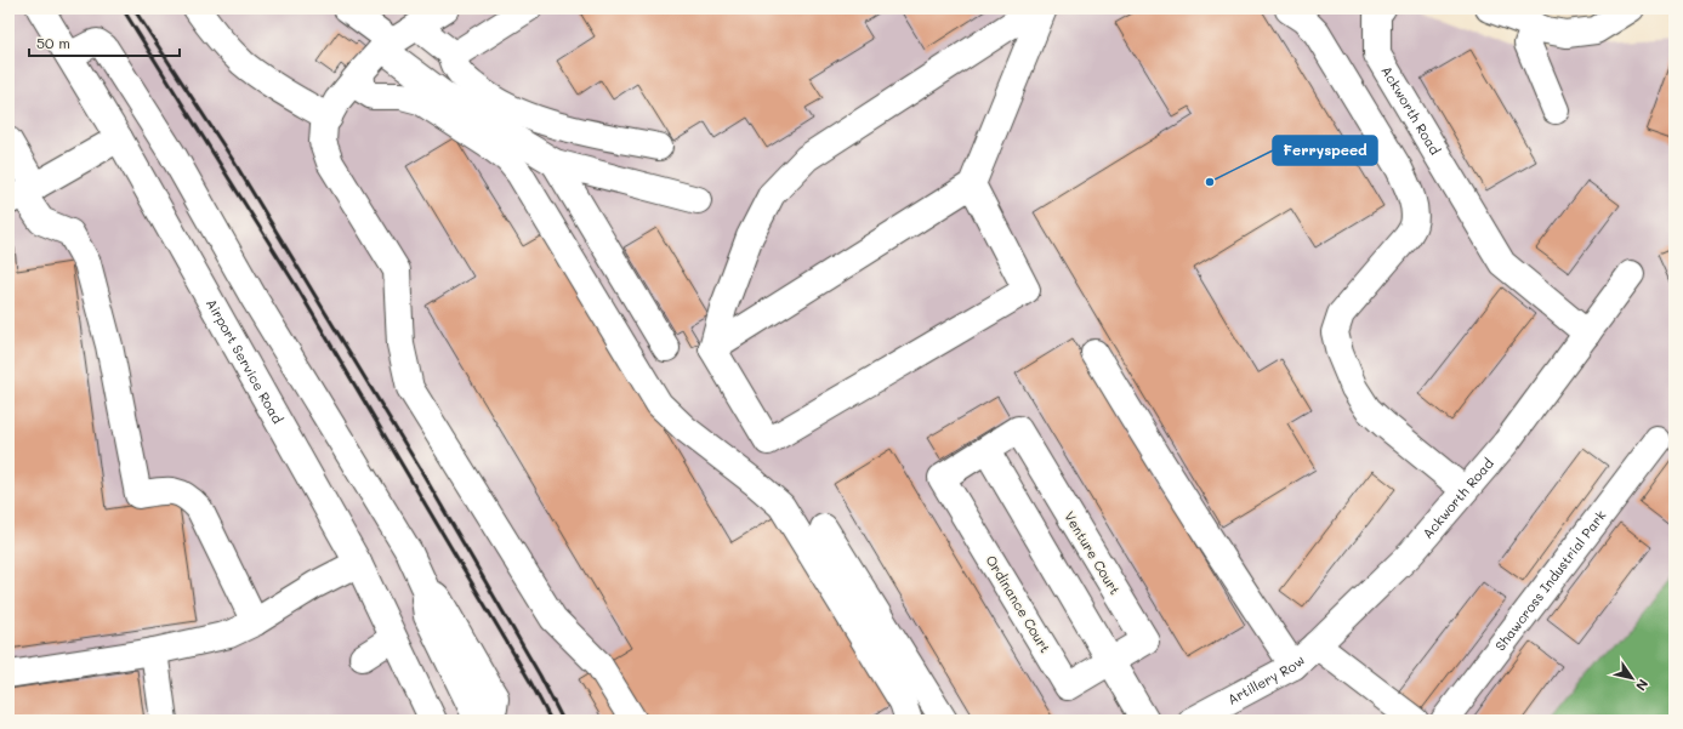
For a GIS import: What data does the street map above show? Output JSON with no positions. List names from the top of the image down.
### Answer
{
  "streets": {
    "street": [
      "Ackworth Road",
      "Airport Service Road",
      "Venture Court",
      "Shawcross Industrial Park",
      "Ordinance Court",
      "Artillery Row"
    ]
  },
  "crossings": [
    ["Ackworth Road", "Artillery Row"],
    ["Venture Court", "Ordinance Court"]
  ],
  "places": ["Ferryspeed"],
  "scale_bar": "50 m",
  "north": "bottom right"
}
